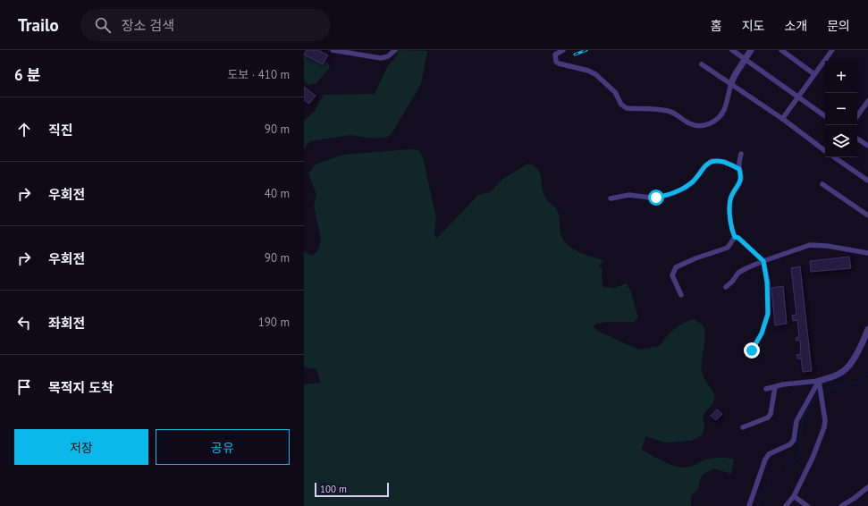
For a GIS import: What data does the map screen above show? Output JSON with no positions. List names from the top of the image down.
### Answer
{
  "scale_bar": "100 m",
  "page": {
    "header": "Trailo",
    "search": "장소 검색",
    "nav": [
      "홈",
      "지도",
      "소개",
      "문의"
    ],
    "heading": ["6 분", "도보 · 410 m"],
    "map_buttons": ["+", "−"],
    "list": [
      ["직진", "90 m"],
      ["우회전", "40 m"],
      ["우회전", "90 m"],
      ["좌회전", "190 m"],
      "목적지 도착"
    ],
    "buttons": ["저장", "공유"],
    "scale": "100 m"
  }
}
